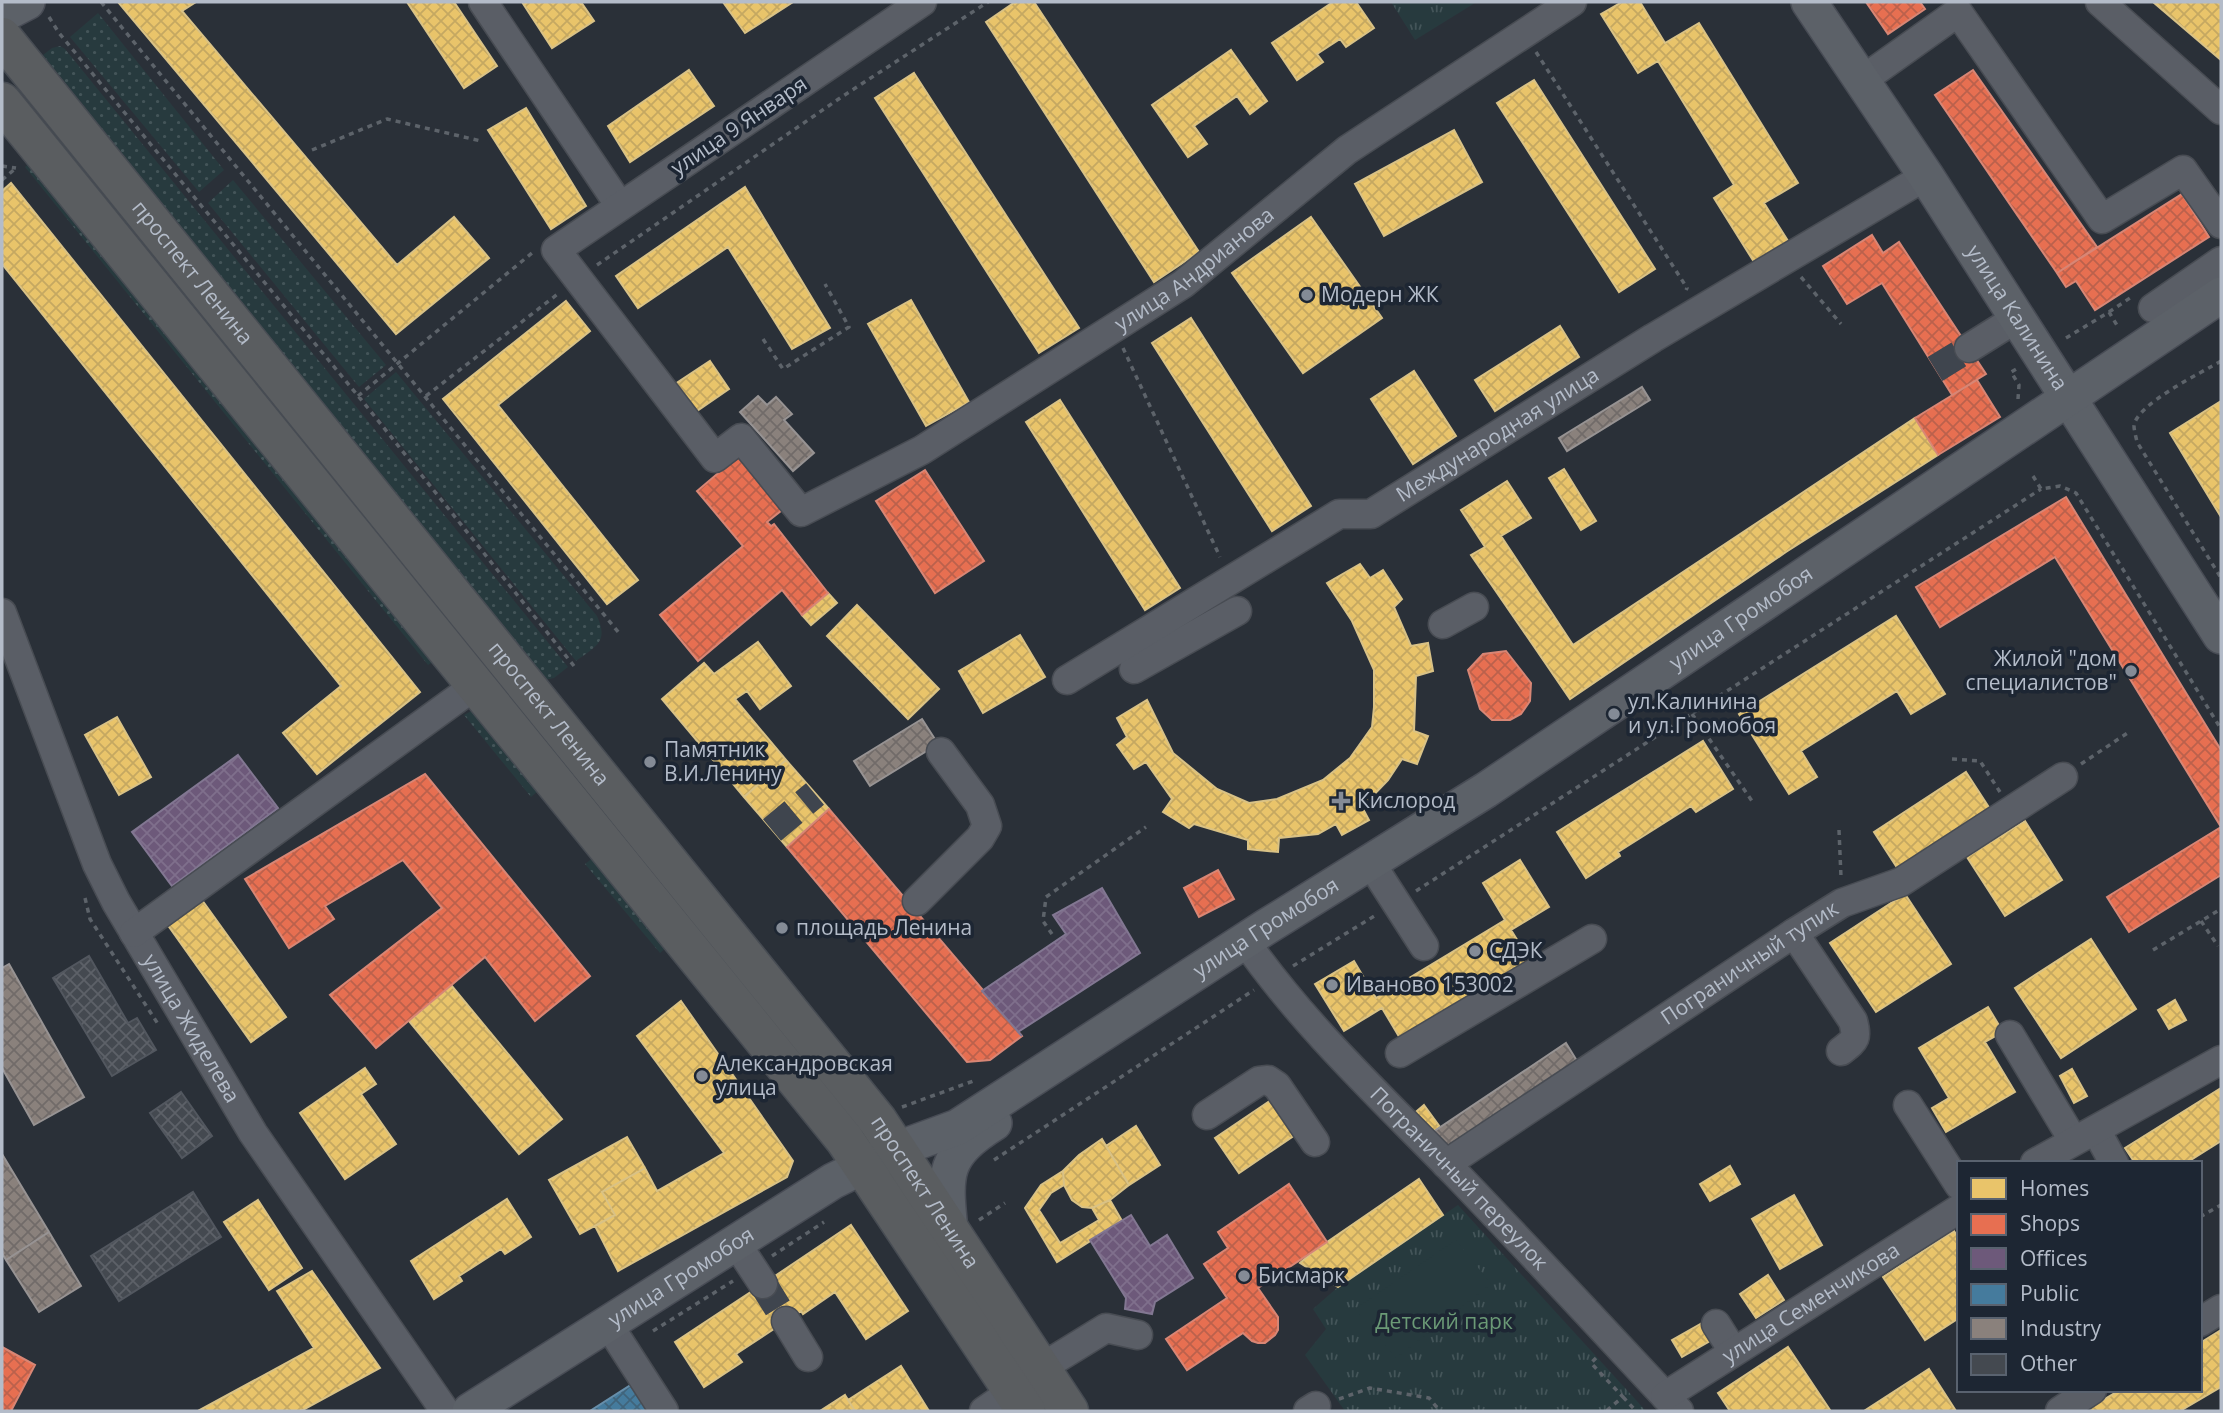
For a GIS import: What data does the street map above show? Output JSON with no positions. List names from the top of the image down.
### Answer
{
  "streets": {
    "highway": ["проспект Ленина"],
    "main road": ["улица Калинина", "улица Громобоя"],
    "street": [
      "улица 9 Января",
      "улица Андрианова",
      "Международная улица",
      "Пограничный тупик",
      "улица Жиделева",
      "Пограничный переулок",
      "улица Семенчикова"
    ]
  },
  "crossings": [
    ["улица 9 Января", "улица Андрианова"],
    ["проспект Ленина", "улица Громобоя"],
    ["улица Калинина", "Международная улица"],
    ["улица Калинина", "улица Громобоя"],
    ["улица Громобоя", "Пограничный переулок"],
    ["Пограничный тупик", "Пограничный переулок"],
    ["Пограничный переулок", "улица Семенчикова"]
  ],
  "parks": ["Детский парк"],
  "places": {
    "other": [
      "Модерн ЖК",
      "Жилой \"дом специалистов\"",
      "ул.Калинина и ул.Громобоя",
      "Памятник В.И.Ленину",
      "площадь Ленина",
      "СДЭК",
      "Иваново 153002",
      "Александровская улица",
      "Бисмарк"
    ],
    "health": ["Кислород"]
  },
  "legend": [
    "Homes",
    "Shops",
    "Offices",
    "Public",
    "Industry",
    "Other"
  ]
}
